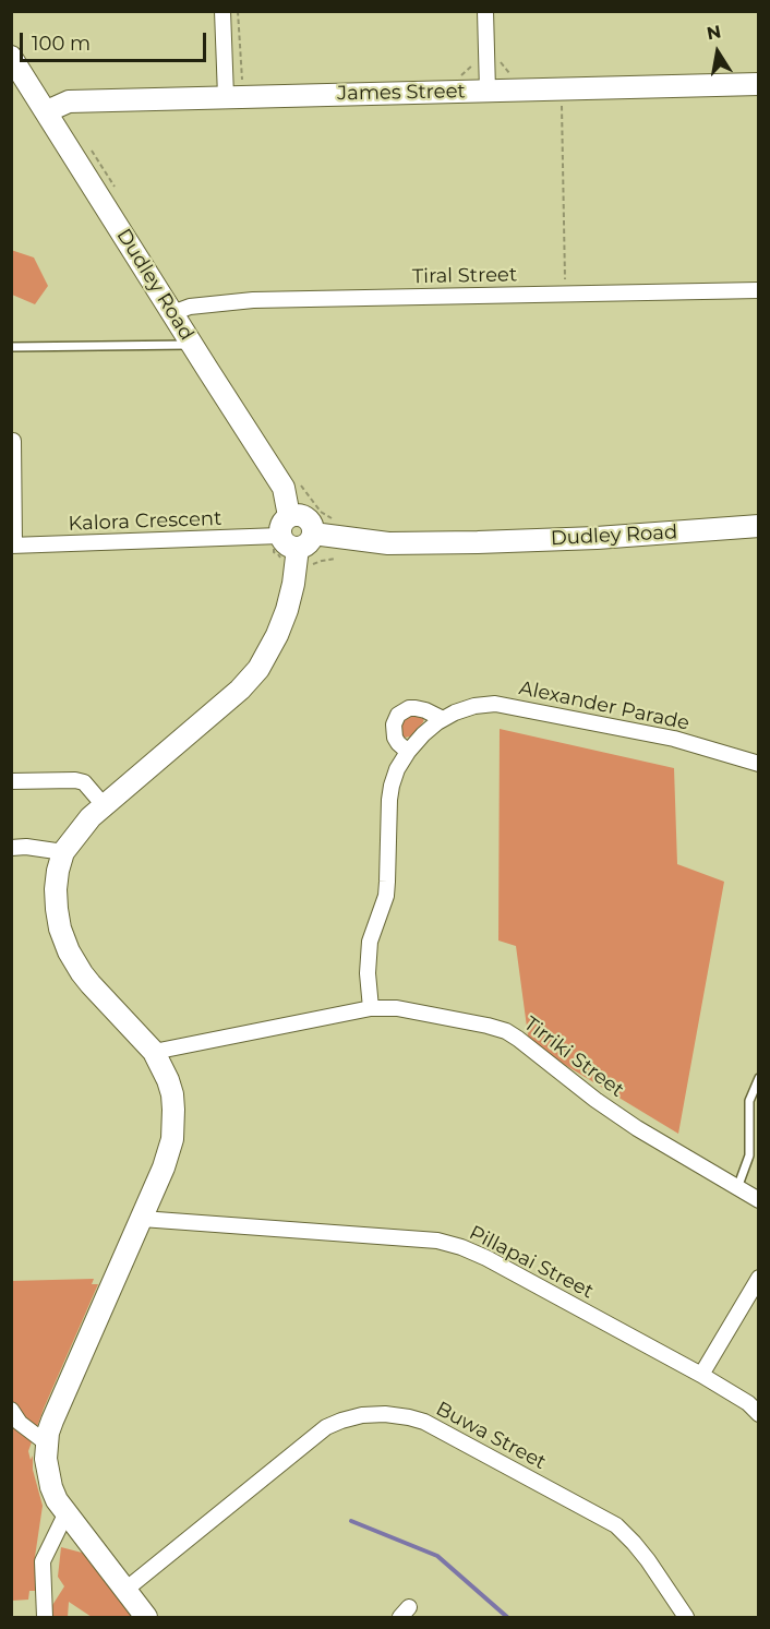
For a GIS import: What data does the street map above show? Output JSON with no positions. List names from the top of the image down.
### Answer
{
  "streets": {
    "street": [
      "James Street",
      "Tiral Street",
      "Dudley Road",
      "Kalora Crescent",
      "Alexander Parade",
      "Tirriki Street",
      "Pillapai Street",
      "Buwa Street"
    ]
  },
  "crossings": [
    ["James Street", "Dudley Road"],
    ["Tiral Street", "Dudley Road"],
    ["Dudley Road", "Kalora Crescent"],
    ["Alexander Parade", "Tirriki Street"]
  ],
  "scale_bar": "100 m",
  "north": "top"
}
